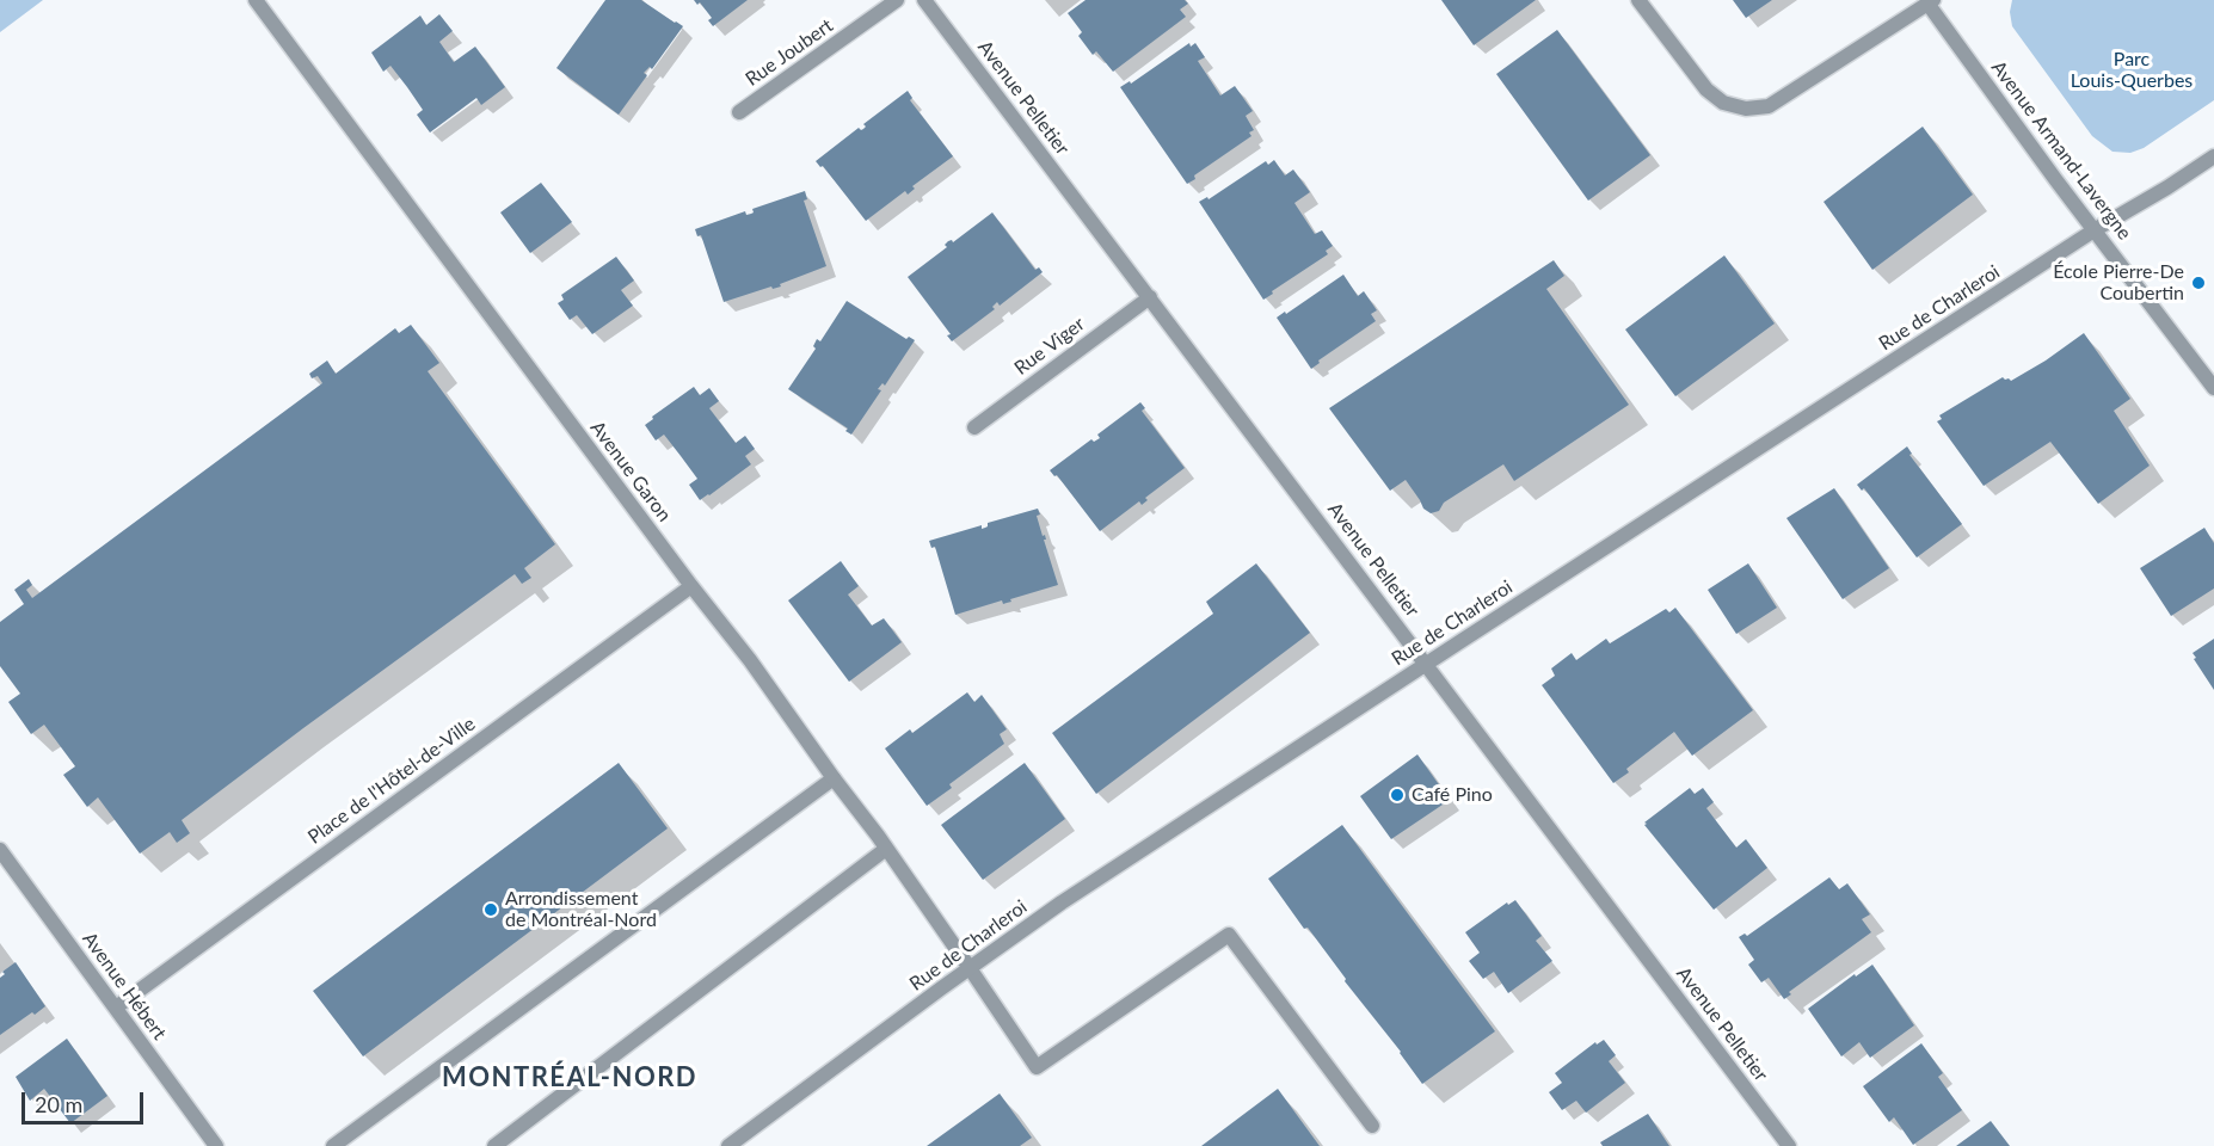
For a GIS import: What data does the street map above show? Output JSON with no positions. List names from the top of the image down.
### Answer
{
  "streets": {
    "street": [
      "Rue Joubert",
      "Avenue Pelletier",
      "Avenue Armand-Lavergne",
      "Rue de Charleroi",
      "Rue Viger",
      "Avenue Garon",
      "Place de l'Hôtel-de-Ville",
      "Avenue Hébert"
    ]
  },
  "crossings": [
    ["Avenue Pelletier", "Rue de Charleroi"],
    ["Avenue Pelletier", "Rue Viger"],
    ["Avenue Armand-Lavergne", "Rue de Charleroi"],
    ["Rue de Charleroi", "Avenue Garon"],
    ["Avenue Garon", "Place de l'Hôtel-de-Ville"],
    ["Place de l'Hôtel-de-Ville", "Avenue Hébert"]
  ],
  "districts": ["MONTRÉAL-NORD"],
  "parks": ["Parc Louis-Querbes"],
  "places": ["École Pierre-De Coubertin", "Café Pino", "Arrondissement de Montréal-Nord"],
  "scale_bar": "20 m"
}
